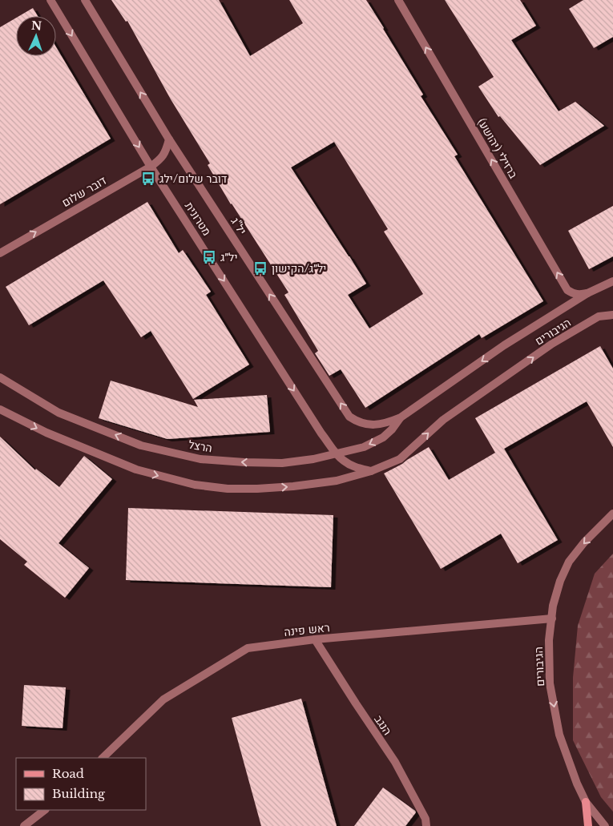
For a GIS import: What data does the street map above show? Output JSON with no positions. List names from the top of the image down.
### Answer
{
  "streets": {
    "street": [
      "ברזילי (יהושע)",
      "דובר שלום",
      "מטרונית",
      "יל\"ג",
      "הגיבורים",
      "הרצל",
      "ראש פינה",
      "הנגב"
    ]
  },
  "crossings": [
    ["ברזילי (יהושע)", "הגיבורים"],
    ["דובר שלום", "מטרונית"],
    ["דובר שלום", "יל\"ג"],
    ["מטרונית", "הגיבורים"],
    ["מטרונית", "הרצל"],
    ["יל\"ג", "הגיבורים"],
    ["יל\"ג", "הרצל"],
    ["הגיבורים", "הרצל"],
    ["הגיבורים", "ראש פינה"],
    ["ראש פינה", "הנגב"]
  ],
  "one_way": [
    "ברזילי (יהושע)",
    "דובר שלום",
    "מטרונית",
    "יל\"ג"
  ],
  "places": {
    "bus stop": ["דובר שלום/ילג", "יל״ג", "יל״ג/הקישון"]
  },
  "legend": ["Road", "Building"],
  "north": "top"
}
